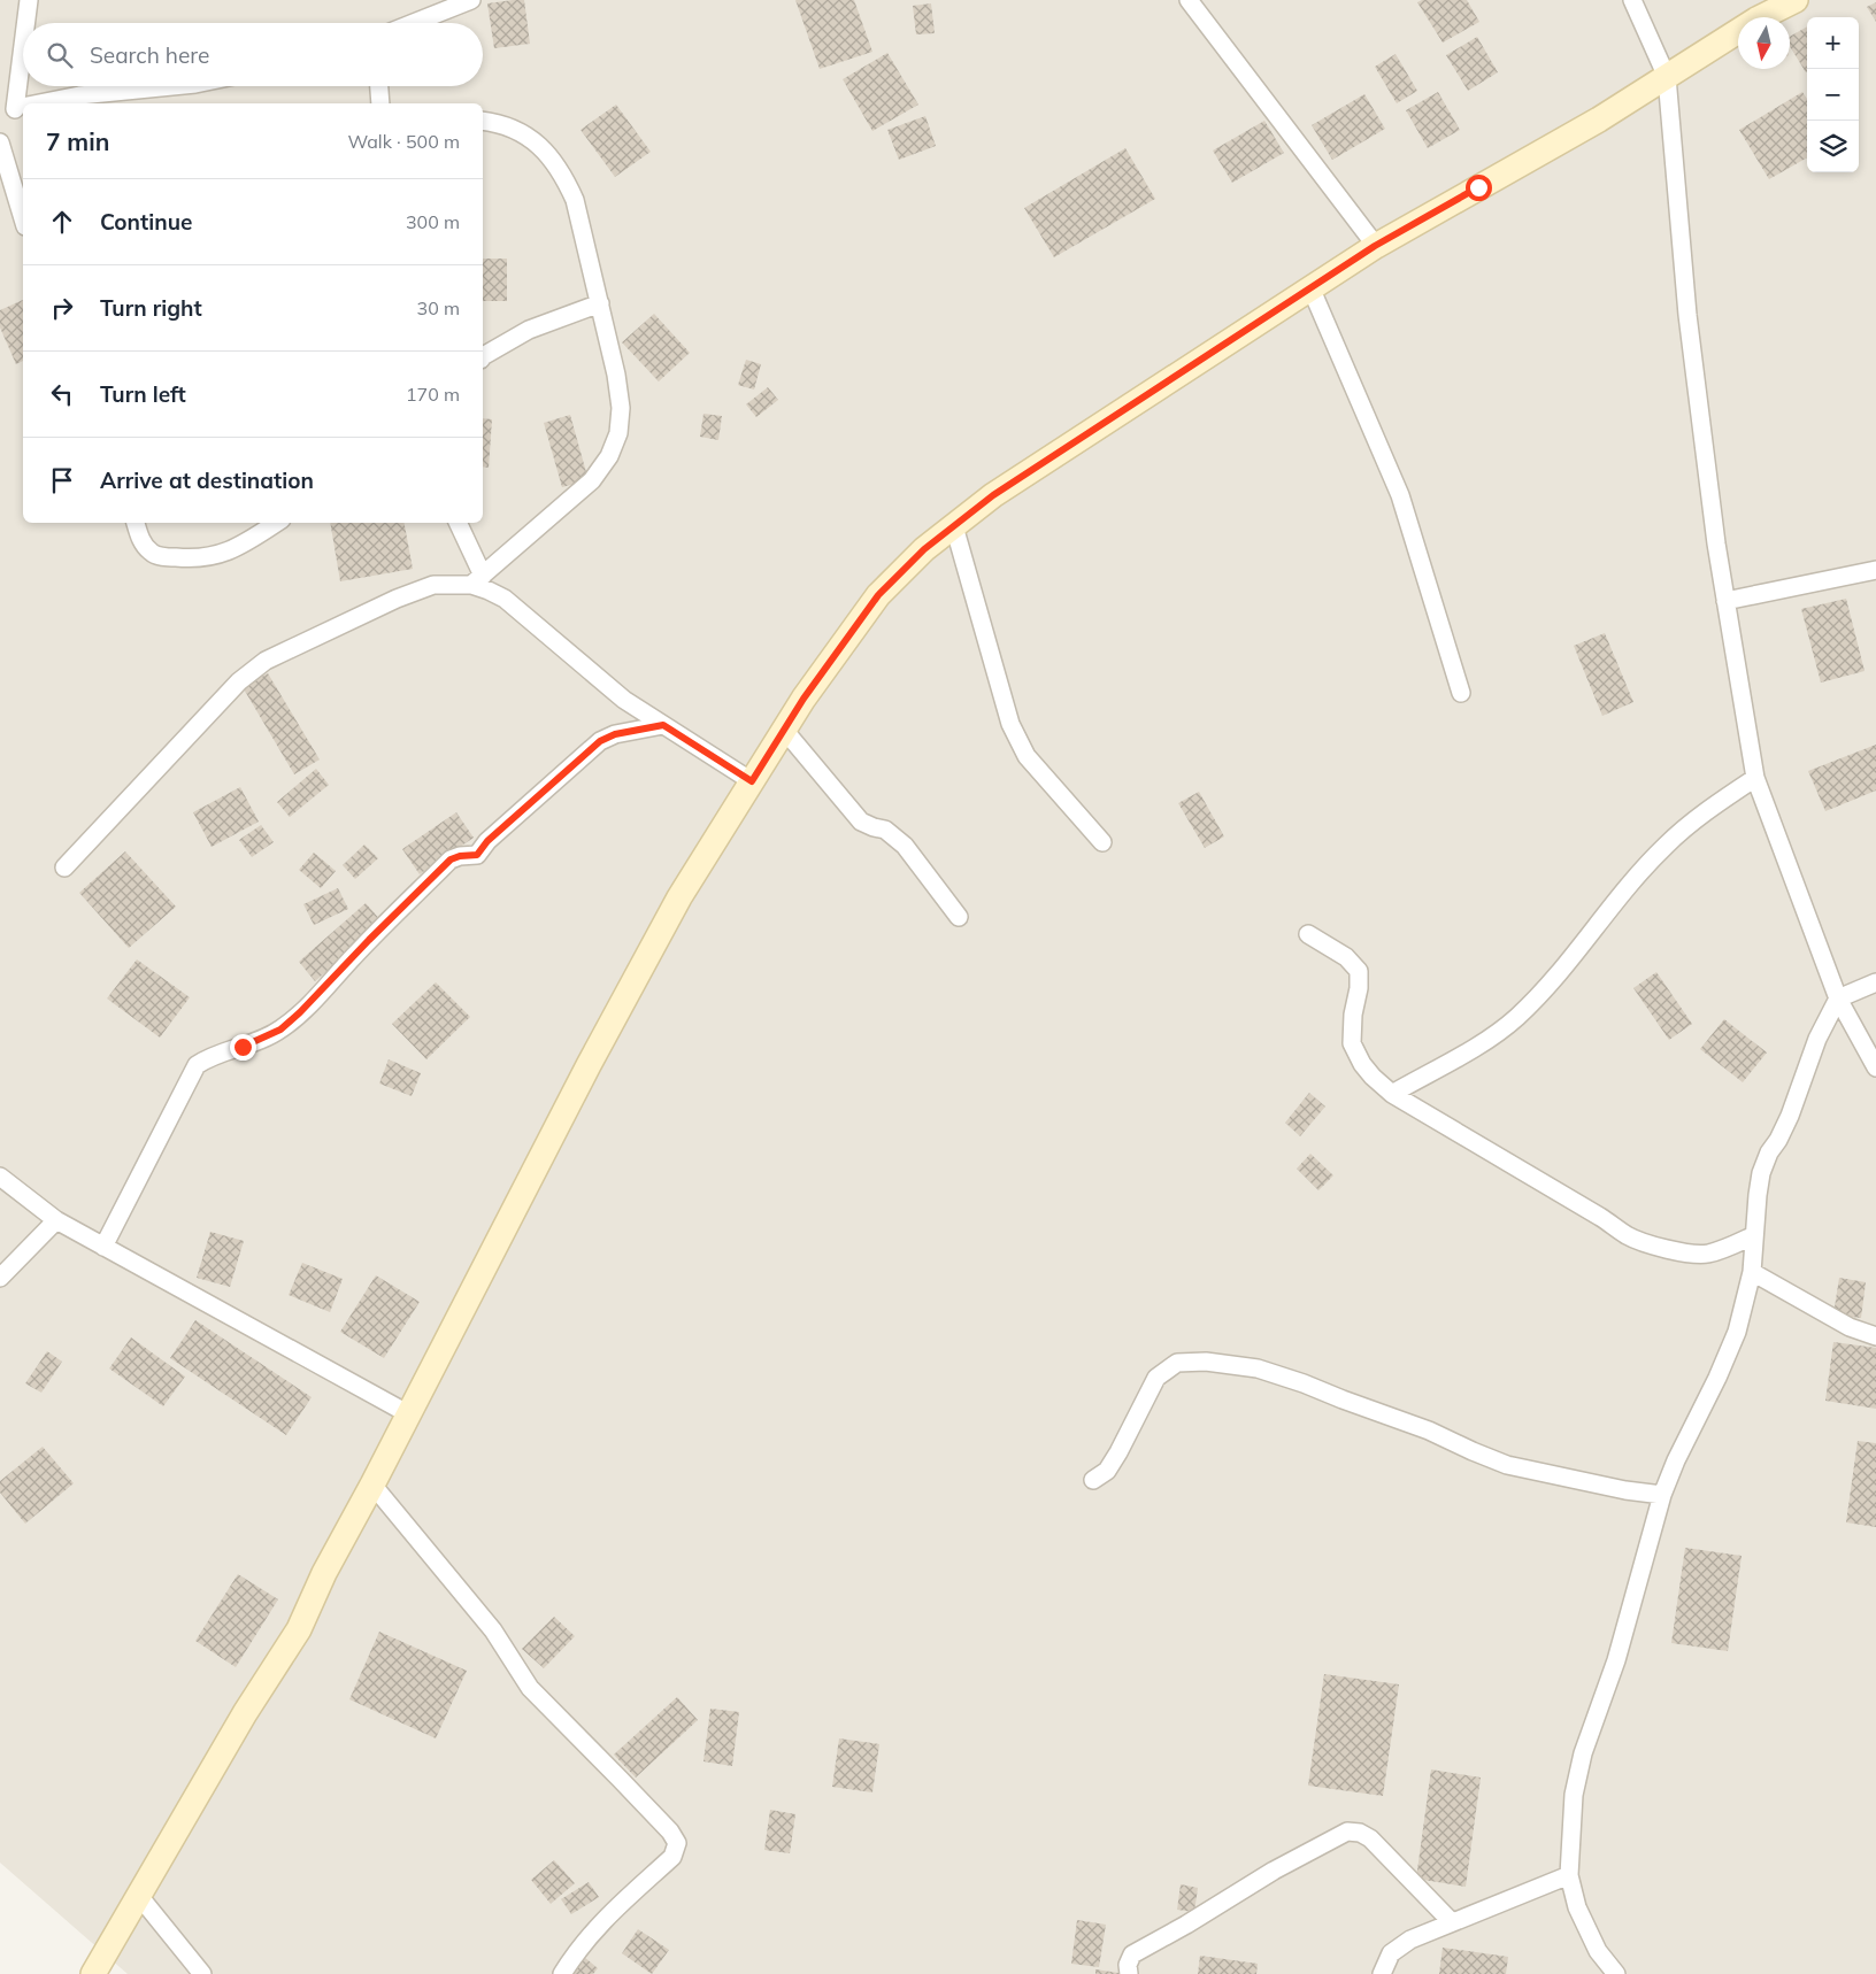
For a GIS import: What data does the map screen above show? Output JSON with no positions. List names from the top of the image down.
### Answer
{
  "north": "bottom",
  "page": {
    "map_buttons": ["+", "−"],
    "search": "Search here",
    "heading": ["7 min", "Walk · 500 m"],
    "list": [
      ["Continue", "300 m"],
      ["Turn right", "30 m"],
      ["Turn left", "170 m"],
      "Arrive at destination"
    ]
  }
}
